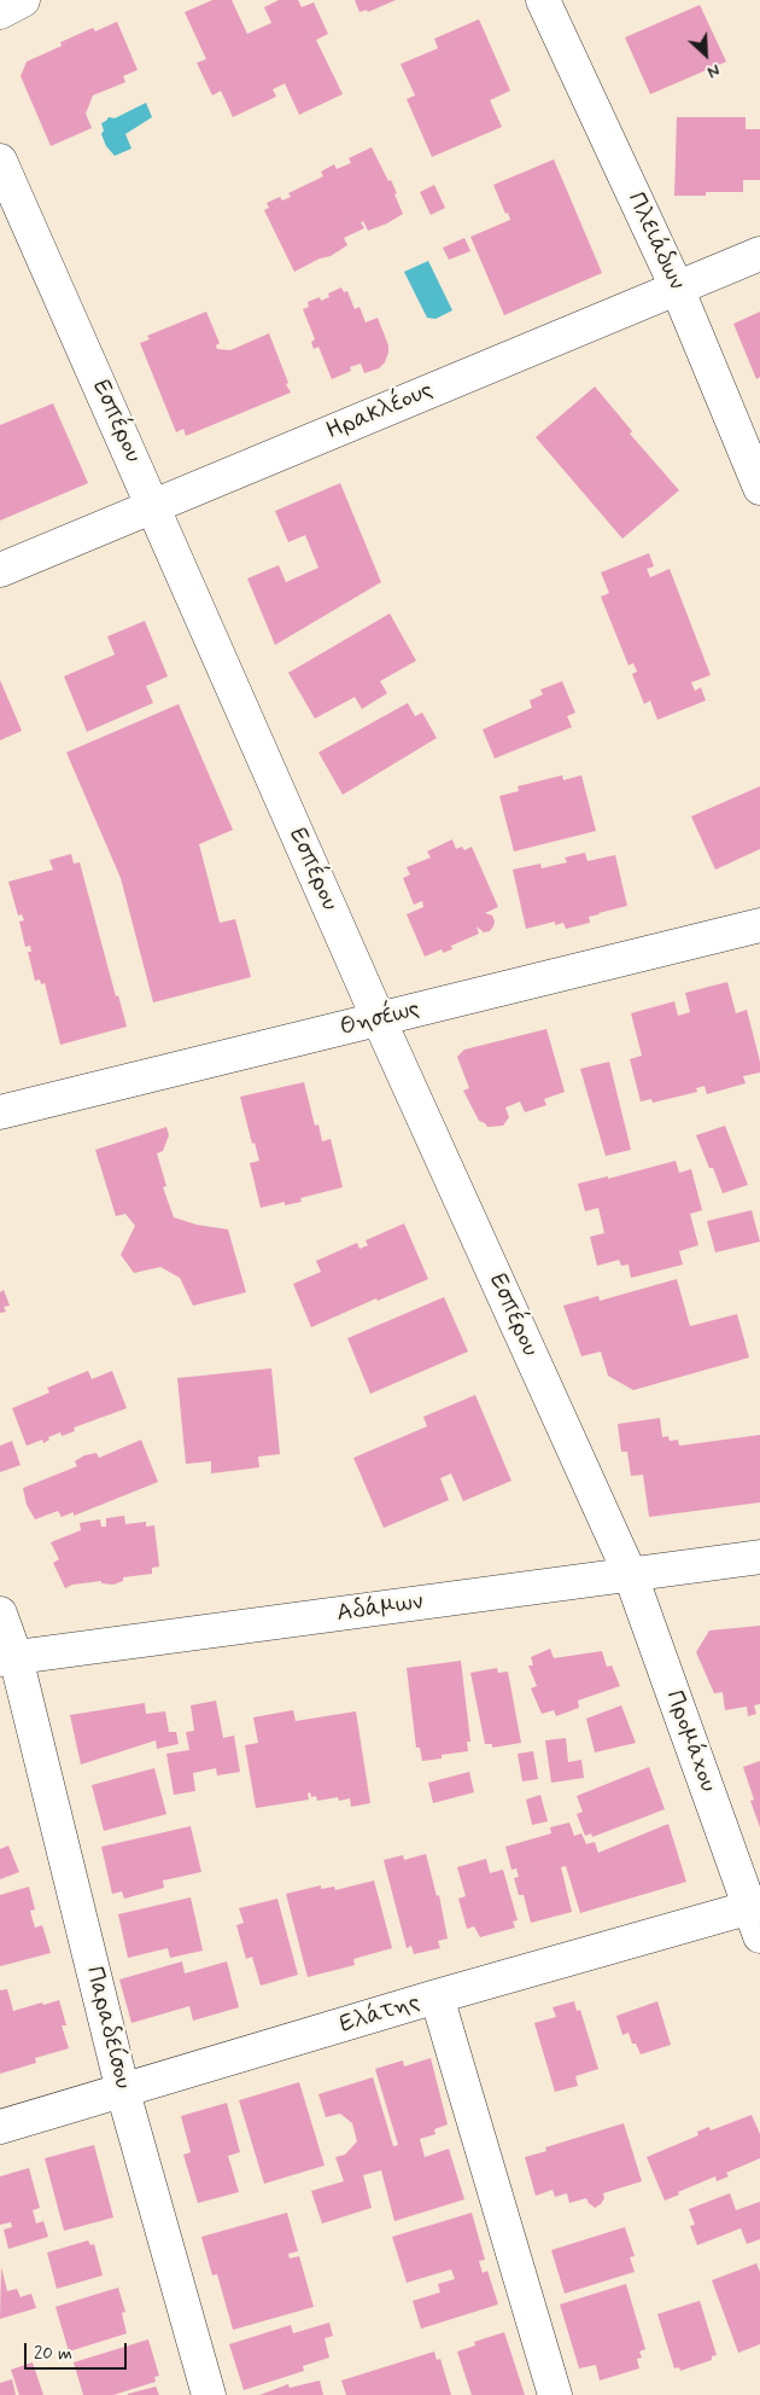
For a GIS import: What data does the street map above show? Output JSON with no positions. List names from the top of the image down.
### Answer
{
  "streets": {
    "street": [
      "Πλειάδων",
      "Ηρακλέους",
      "Εσπέρου",
      "Θησέως",
      "Αδάμων",
      "Προμάχου",
      "Ελάτης",
      "Παραδείσου"
    ]
  },
  "crossings": [
    ["Πλειάδων", "Ηρακλέους"],
    ["Ηρακλέους", "Εσπέρου"],
    ["Εσπέρου", "Θησέως"],
    ["Εσπέρου", "Αδάμων"],
    ["Εσπέρου", "Προμάχου"],
    ["Αδάμων", "Προμάχου"],
    ["Αδάμων", "Παραδείσου"],
    ["Προμάχου", "Ελάτης"],
    ["Ελάτης", "Παραδείσου"]
  ],
  "scale_bar": "20 m",
  "north": "bottom right"
}
